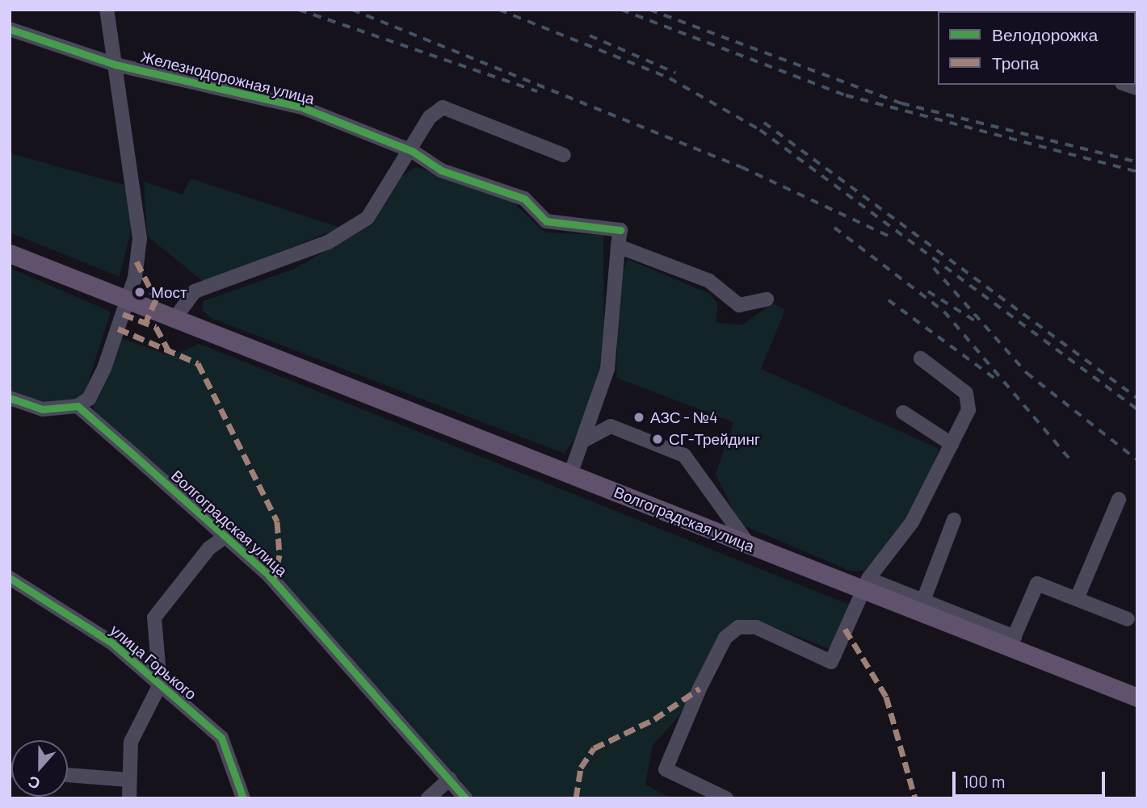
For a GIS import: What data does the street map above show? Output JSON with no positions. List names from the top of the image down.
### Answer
{
  "streets": {
    "main road": ["Волгоградская улица"],
    "street": ["Железнодорожная улица", "улица Горького"]
  },
  "places": ["Мост", "АЗС - №4", "СГ-Трейдинг"],
  "legend": ["Велодорожка", "Тропа"],
  "scale_bar": "100 m",
  "north": "bottom"
}
